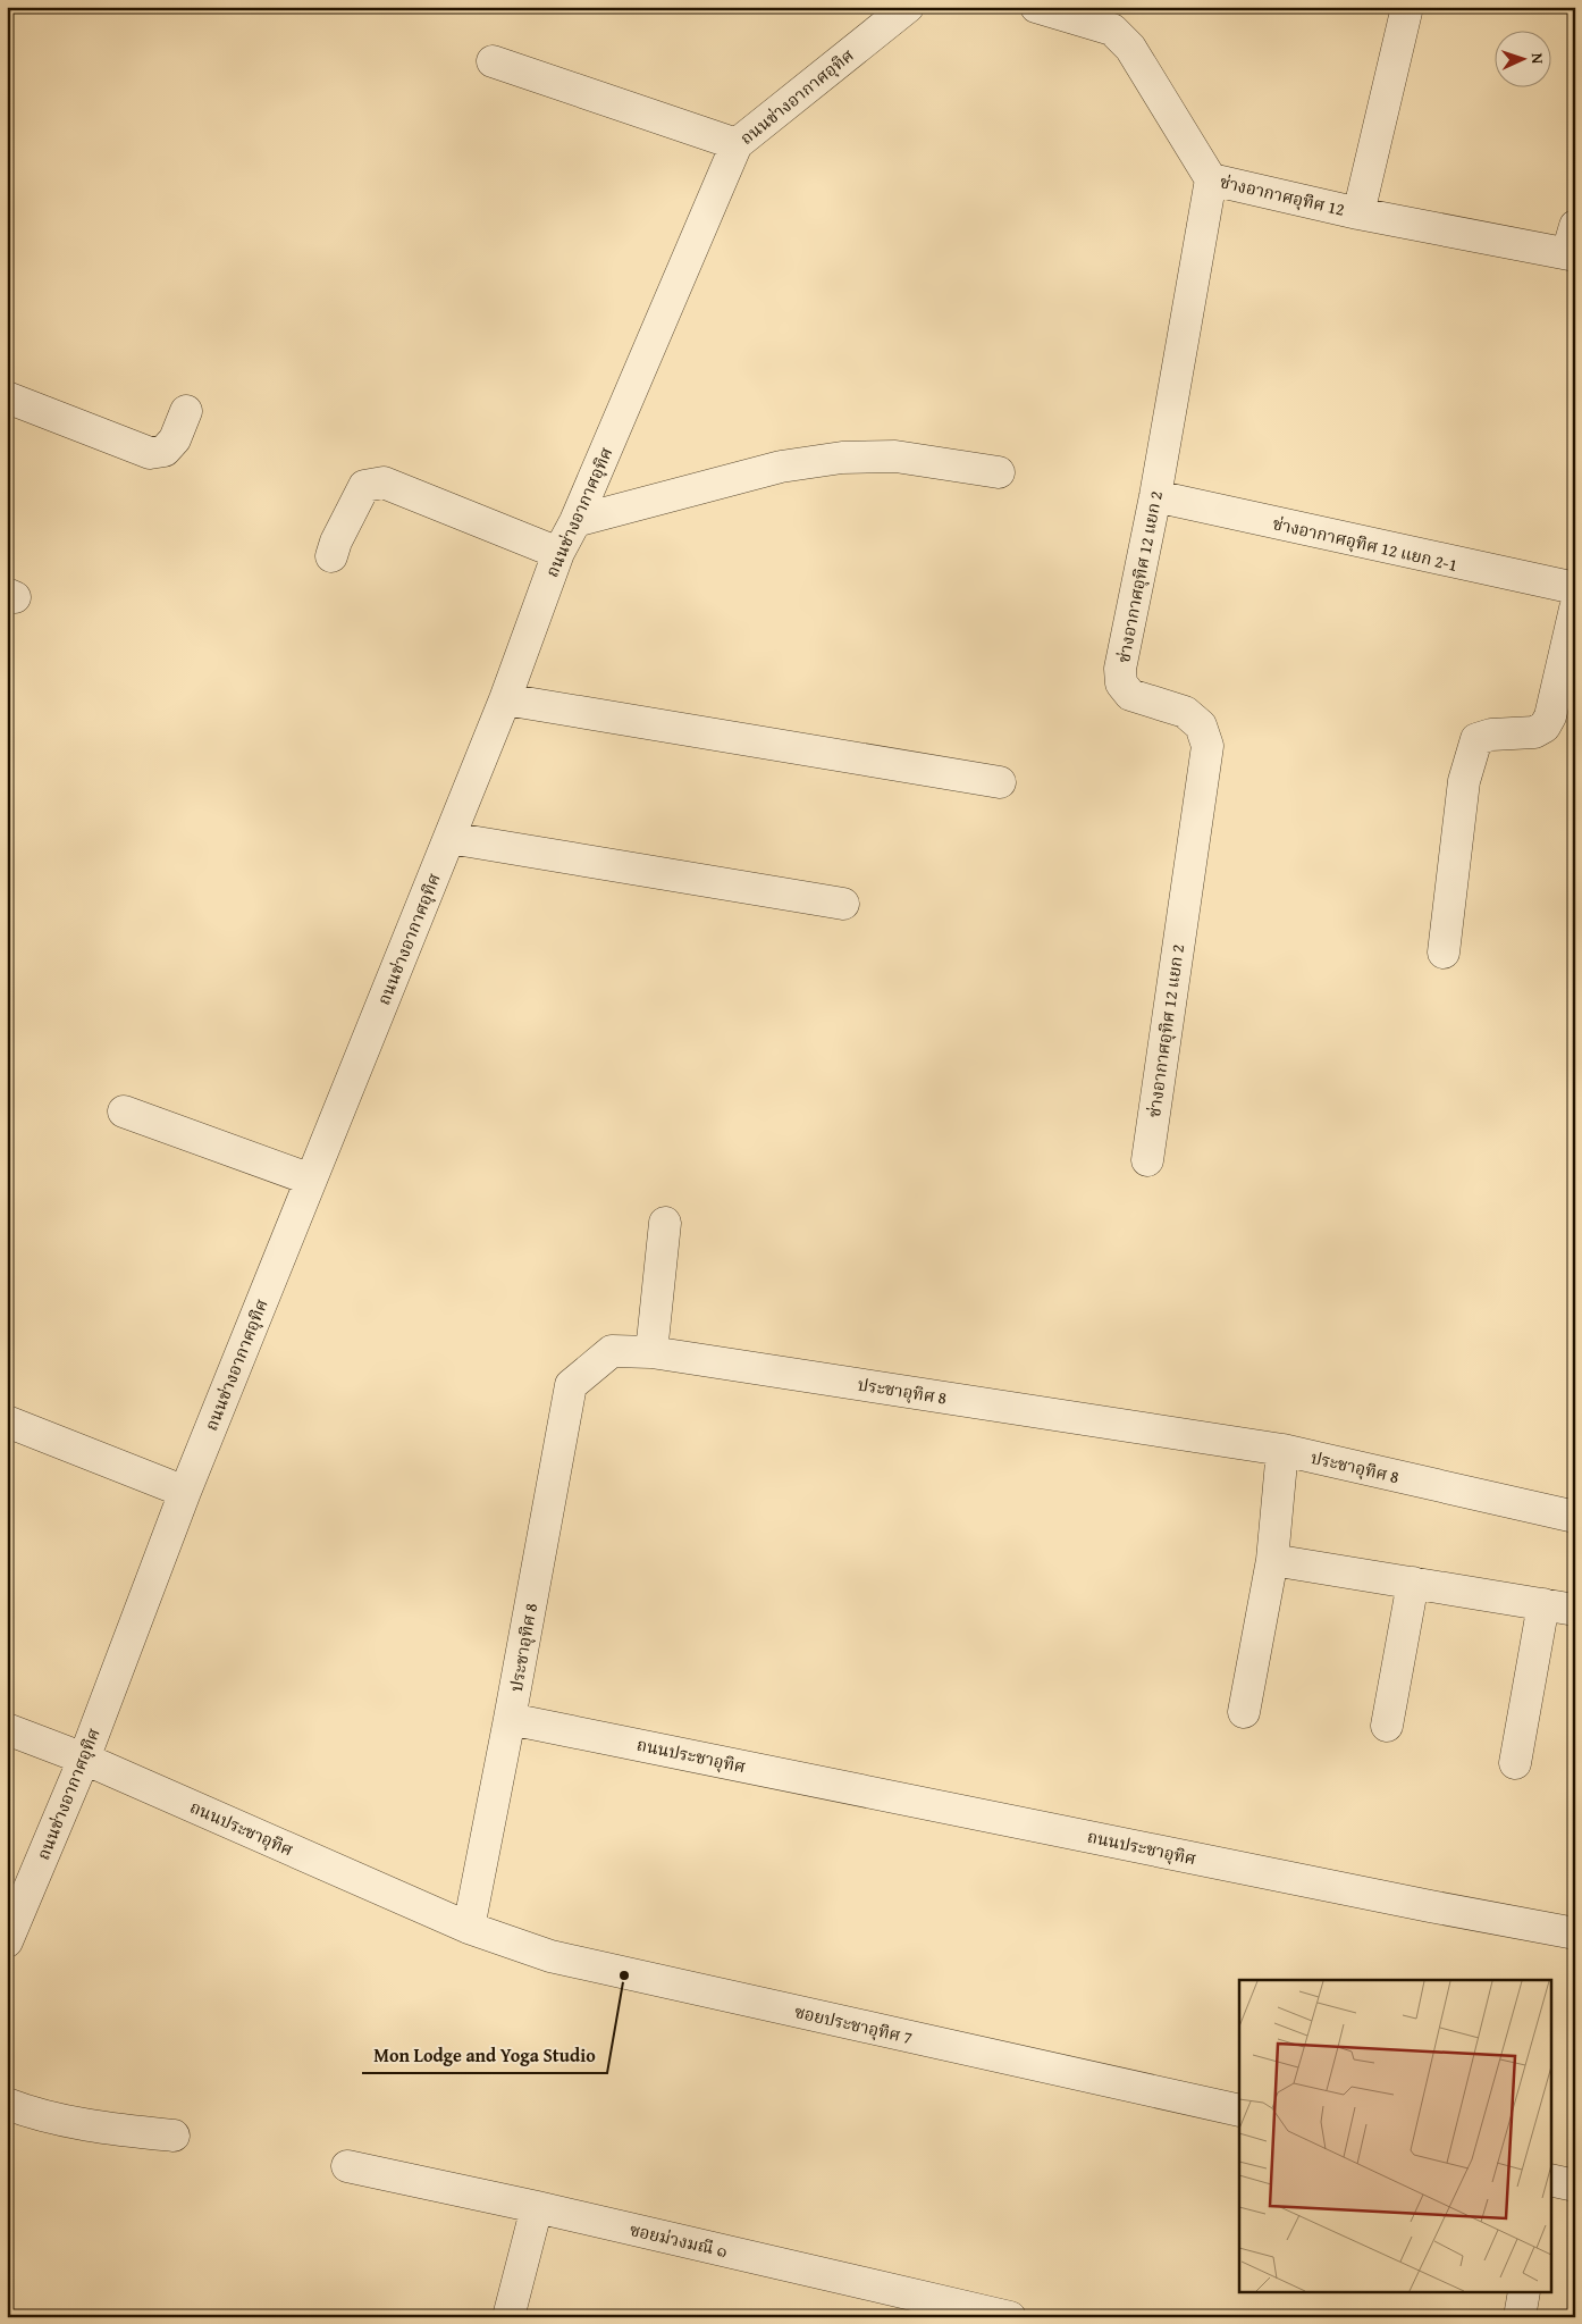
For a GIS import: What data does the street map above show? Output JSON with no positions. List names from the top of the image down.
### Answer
{
  "streets": {
    "street": [
      "ถนนช่างอากาศอุทิศ",
      "ช่างอากาศอุทิศ 12",
      "ช่างอากาศอุทิศ 12 แยก 2-1",
      "ช่างอากาศอุทิศ 12 แยก 2",
      "ประชาอุทิศ 8",
      "ถนนประชาอุทิศ",
      "ซอยประชาอุทิศ 7",
      "ซอยม่วงมณี ๑"
    ]
  },
  "crossings": [
    ["ถนนช่างอากาศอุทิศ", "ถนนประชาอุทิศ"],
    ["ช่างอากาศอุทิศ 12", "ช่างอากาศอุทิศ 12 แยก 2"],
    ["ช่างอากาศอุทิศ 12 แยก 2-1", "ช่างอากาศอุทิศ 12 แยก 2"],
    ["ประชาอุทิศ 8", "ถนนประชาอุทิศ"],
    ["ถนนประชาอุทิศ", "ซอยประชาอุทิศ 7"]
  ],
  "places": ["Mon Lodge and Yoga Studio"],
  "north": "right"
}
